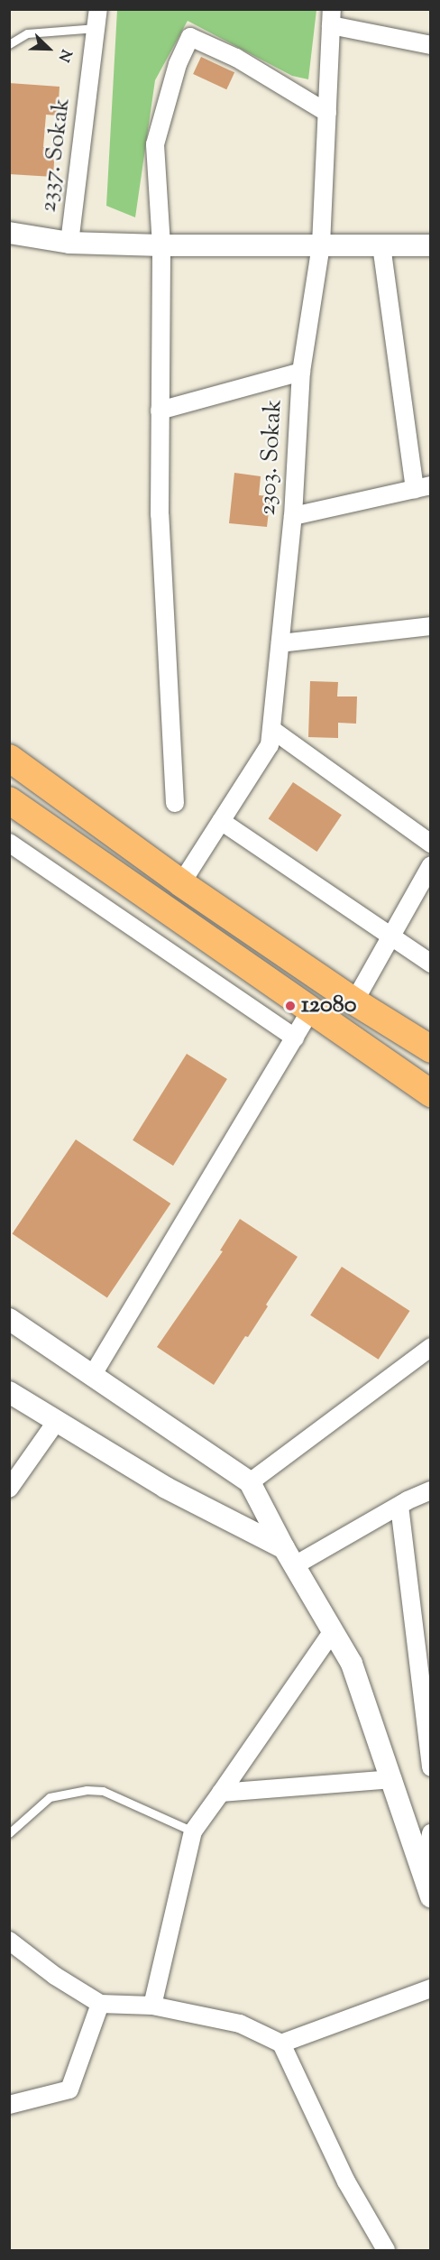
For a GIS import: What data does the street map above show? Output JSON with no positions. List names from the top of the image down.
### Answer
{
  "streets": {
    "street": ["2337. Sokak", "2303. Sokak"]
  },
  "places": ["12080"],
  "north": "bottom right"
}
